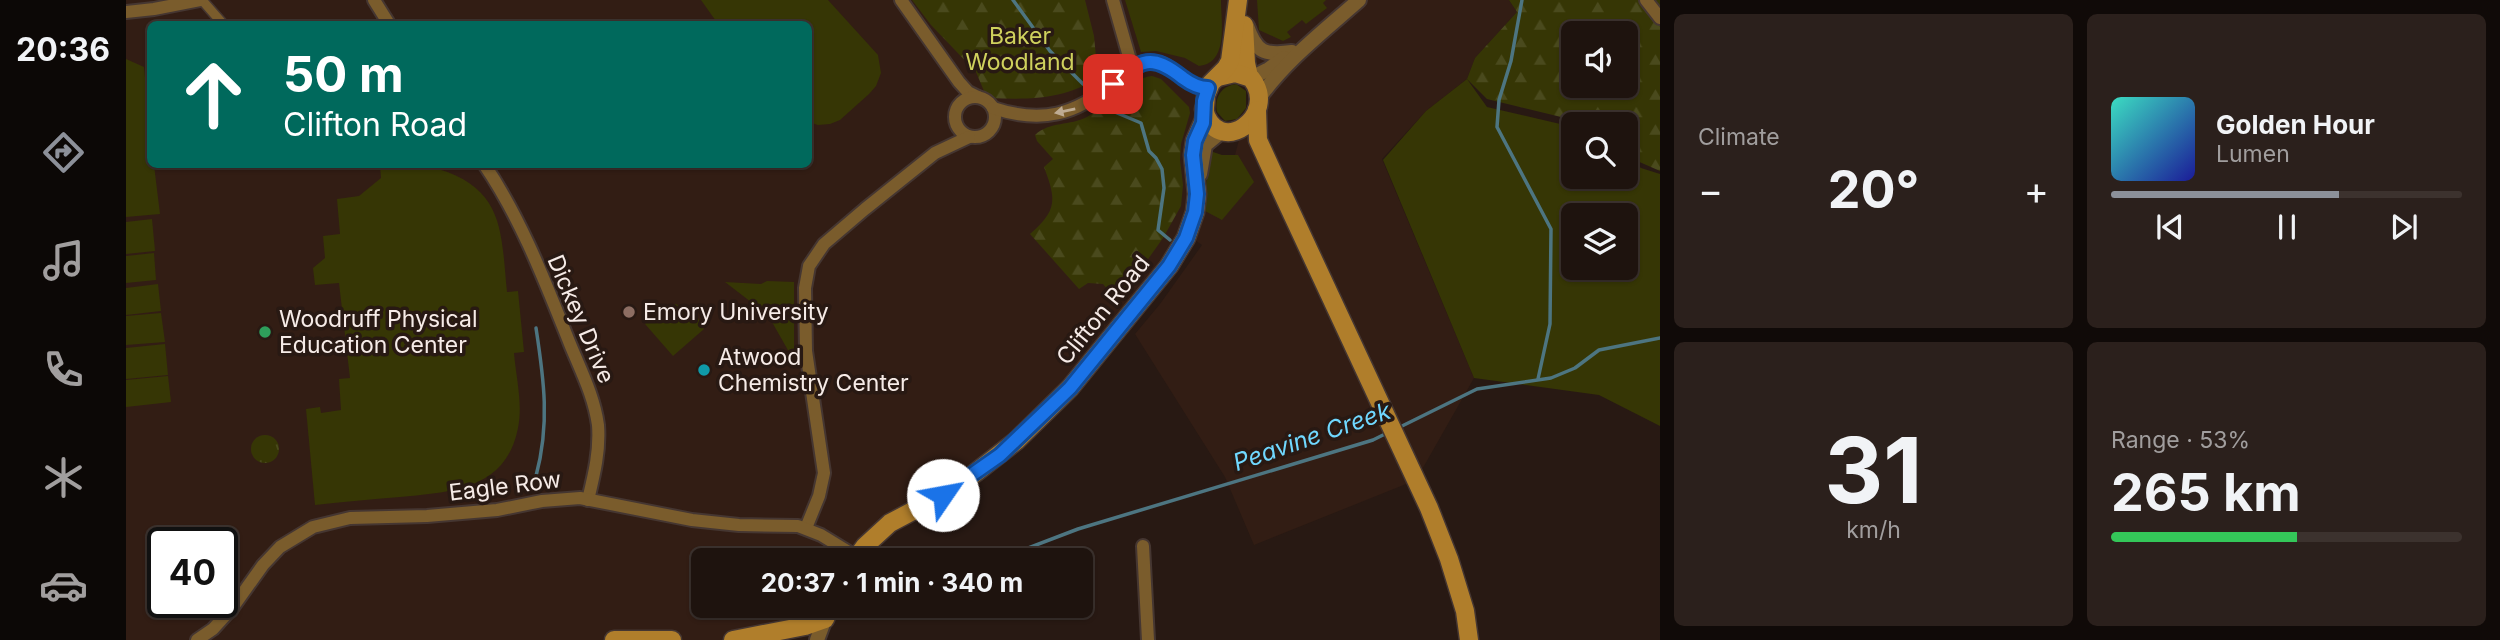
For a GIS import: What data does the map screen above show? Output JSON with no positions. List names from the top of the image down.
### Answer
{
  "streets": {
    "main road": ["Clifton Road"],
    "street": ["Dickey Drive", "Eagle Row"]
  },
  "crossings": [
    ["Dickey Drive", "Eagle Row"]
  ],
  "water": ["Peavine Creek"],
  "parks": ["Baker Woodland"],
  "places": ["Emory University", "Woodruff Physical Education Center", "Atwood Chemistry Center"],
  "page": {
    "tabs": "20:36",
    "tile": [
      "Climate",
      ["31", "km/h"],
      ["Range · 53%", "265 km"]
    ],
    "turn": ["50 m", "Clifton Road"],
    "song": ["Golden Hour", "Lumen"],
    "heat": ["−", "20°", "+"],
    "limit": "40",
    "trip": "20:37 · 1 min · 340 m"
  }
}
